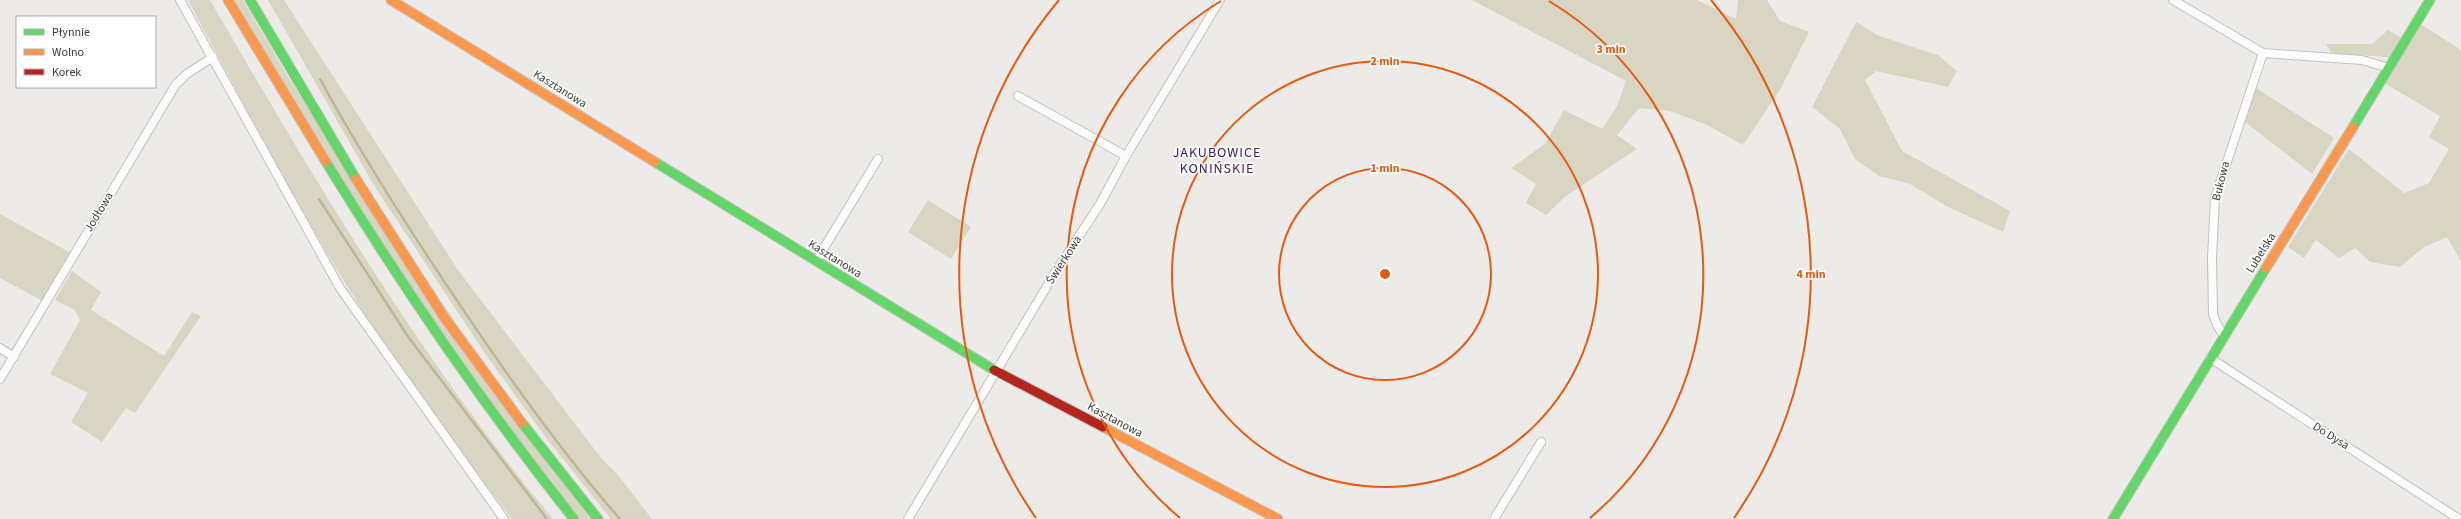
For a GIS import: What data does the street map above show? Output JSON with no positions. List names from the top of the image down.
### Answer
{
  "streets": {
    "main road": ["Kasztanowa", "Lubelska"],
    "street": [
      "Bukowa",
      "Jodłowa",
      "Świerkowa",
      "Do Dysa"
    ]
  },
  "crossings": [
    ["Kasztanowa", "Świerkowa"],
    ["Bukowa", "Lubelska"],
    ["Lubelska", "Do Dysa"]
  ],
  "districts": ["JAKUBOWICE KONIŃSKIE"],
  "legend": ["Płynnie", "Wolno", "Korek"],
  "rings": [
    "3 min",
    "2 min",
    "1 min",
    "4 min"
  ]
}
